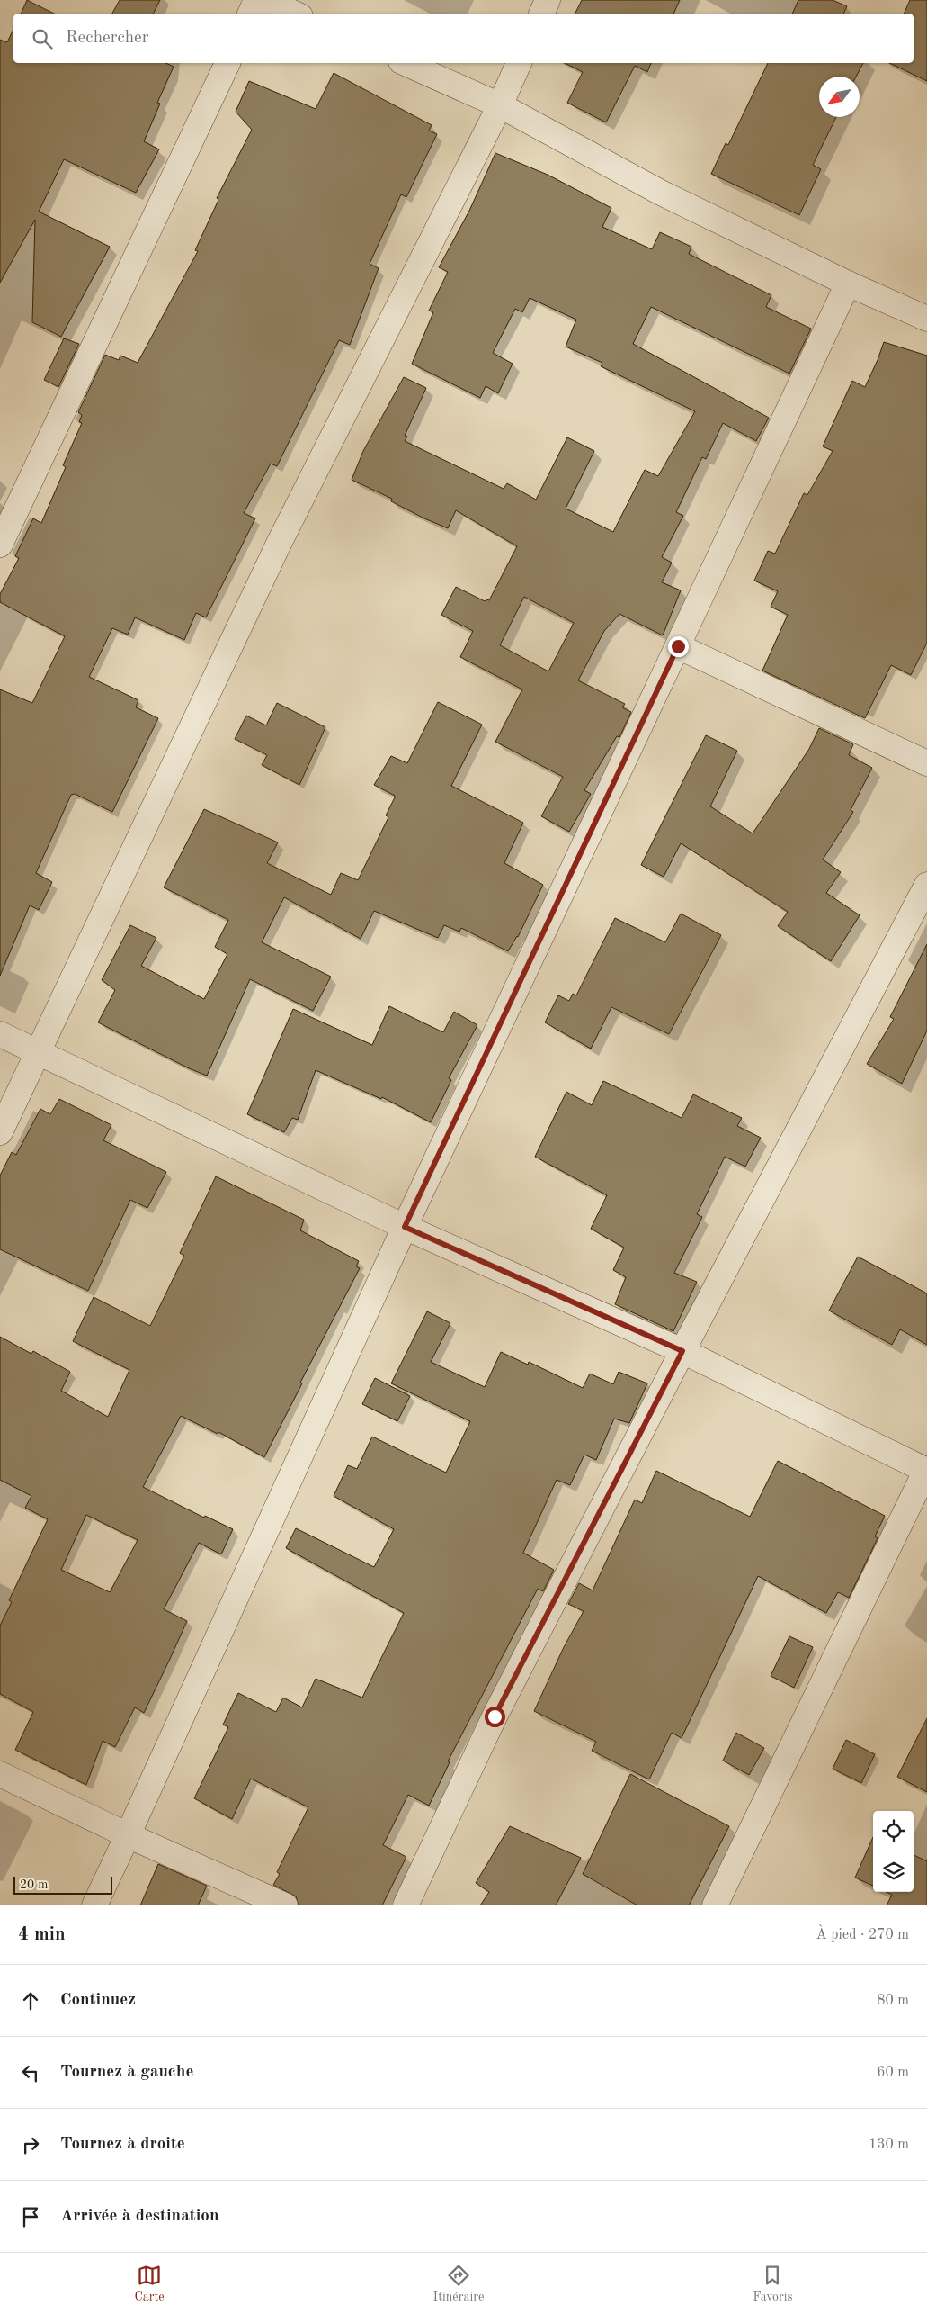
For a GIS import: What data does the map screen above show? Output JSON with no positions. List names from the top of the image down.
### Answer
{
  "scale_bar": "20 m",
  "north": "bottom left",
  "page": {
    "search": "Rechercher",
    "scale": "20 m",
    "heading": ["4 min", "À pied · 270 m"],
    "list": [
      ["Continuez", "80 m"],
      ["Tournez à gauche", "60 m"],
      ["Tournez à droite", "130 m"],
      "Arrivée à destination"
    ],
    "nav": ["Carte", "Itinéraire", "Favoris"]
  }
}
